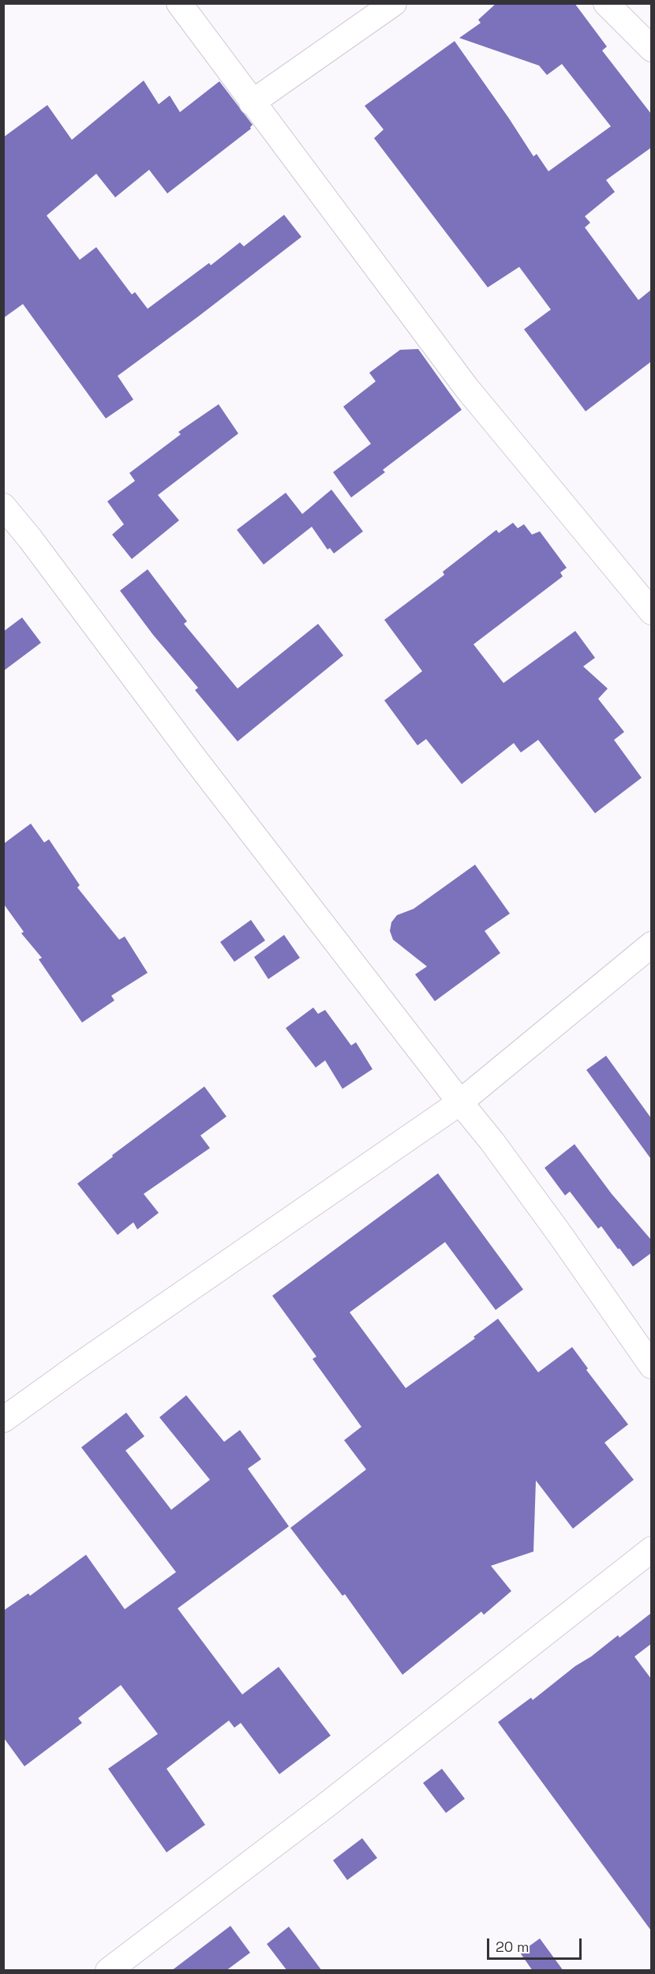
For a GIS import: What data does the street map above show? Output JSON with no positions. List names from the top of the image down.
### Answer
{
  "scale_bar": "20 m"
}
